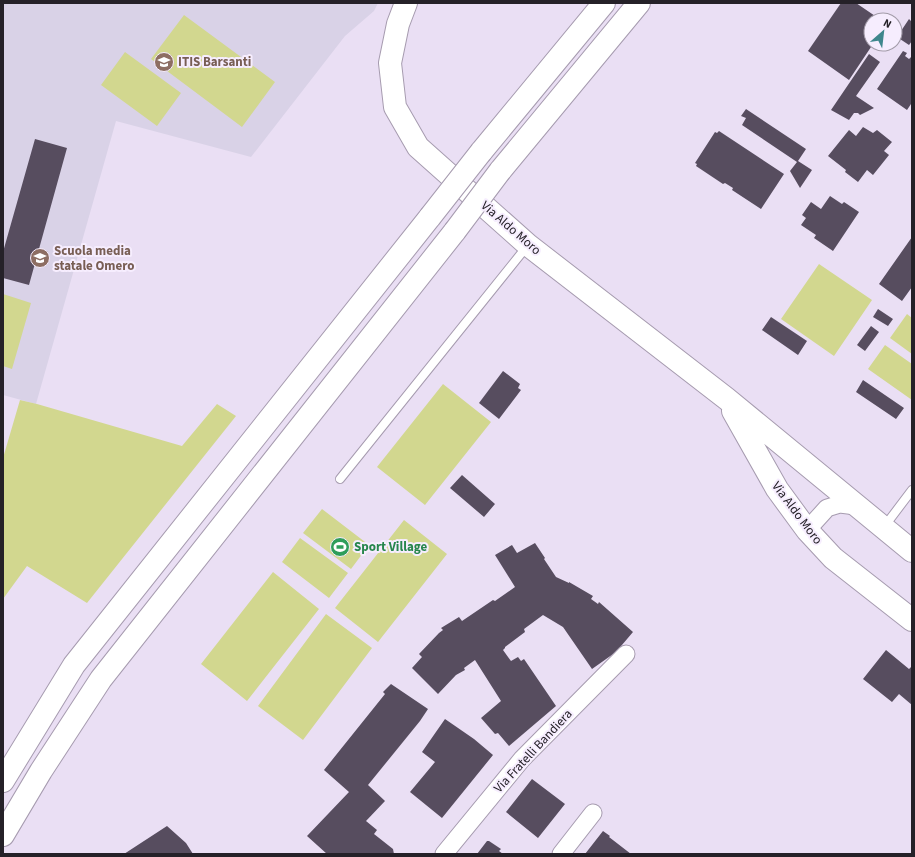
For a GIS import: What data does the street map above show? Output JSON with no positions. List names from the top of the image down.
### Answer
{
  "streets": {
    "main road": ["Via Aldo Moro"],
    "street": ["Via Fratelli Bandiera"]
  },
  "places": {
    "school or university": ["ITIS Barsanti", "Scuola media statale Omero"],
    "sports": ["Sport Village"]
  },
  "north": "top right"
}
